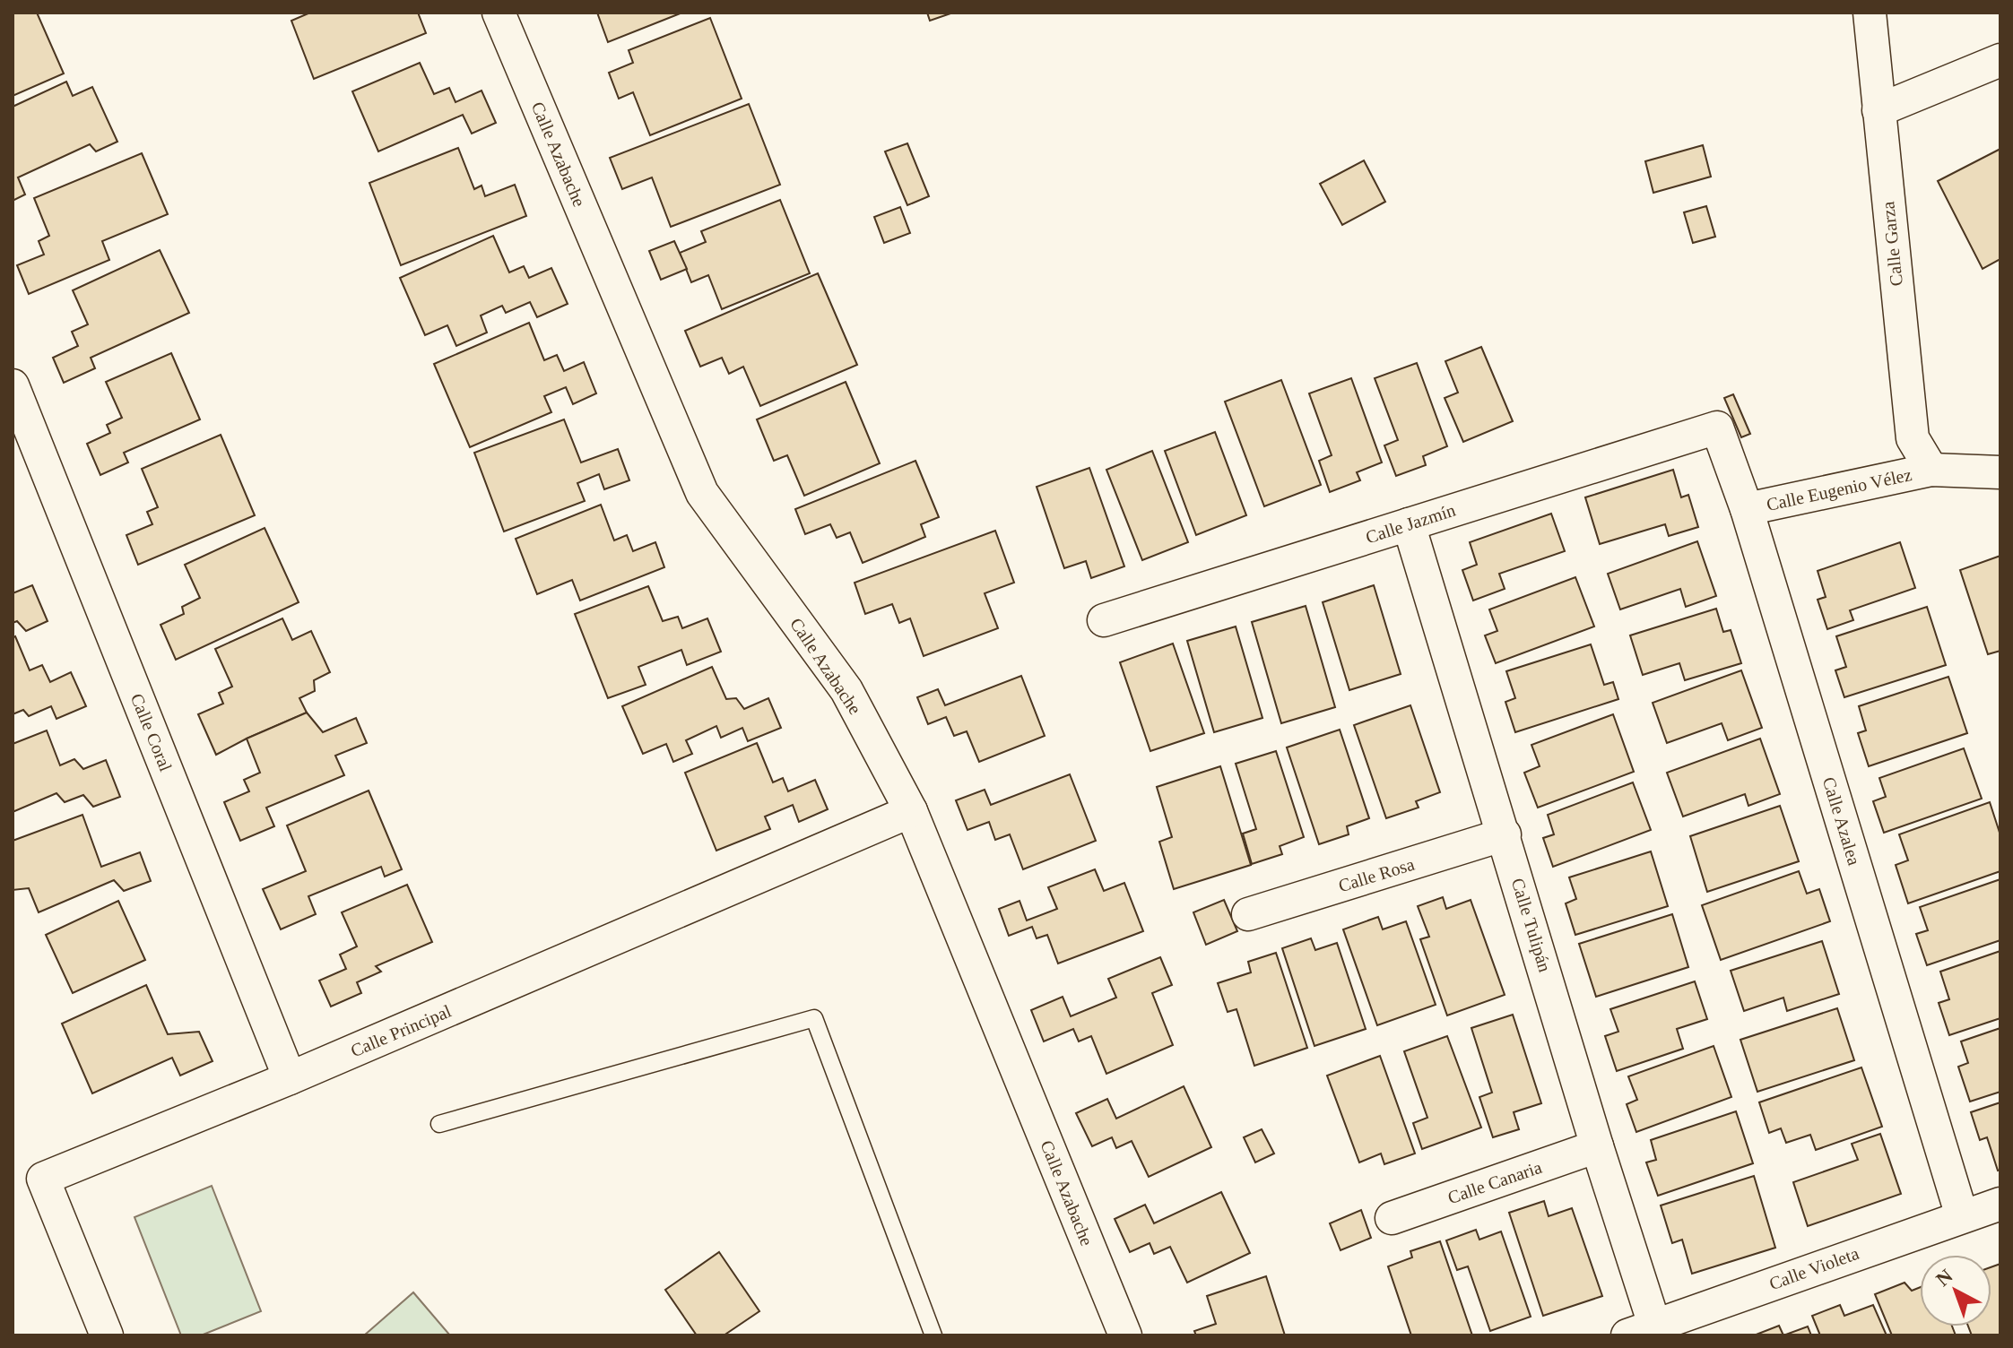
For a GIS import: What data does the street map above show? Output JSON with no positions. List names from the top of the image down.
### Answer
{
  "streets": {
    "street": [
      "Calle Azabache",
      "Calle Garza",
      "Calle Eugenio Vélez",
      "Calle Jazmín",
      "Calle Coral",
      "Calle Azalea",
      "Calle Rosa",
      "Calle Tulipán",
      "Calle Principal",
      "Calle Canaria",
      "Calle Violeta"
    ]
  },
  "crossings": [
    ["Calle Azabache", "Calle Principal"],
    ["Calle Garza", "Calle Eugenio Vélez"],
    ["Calle Eugenio Vélez", "Calle Azalea"],
    ["Calle Jazmín", "Calle Azalea"],
    ["Calle Jazmín", "Calle Tulipán"],
    ["Calle Coral", "Calle Principal"],
    ["Calle Azalea", "Calle Violeta"],
    ["Calle Rosa", "Calle Tulipán"],
    ["Calle Tulipán", "Calle Canaria"],
    ["Calle Tulipán", "Calle Violeta"]
  ],
  "north": "top left"
}
